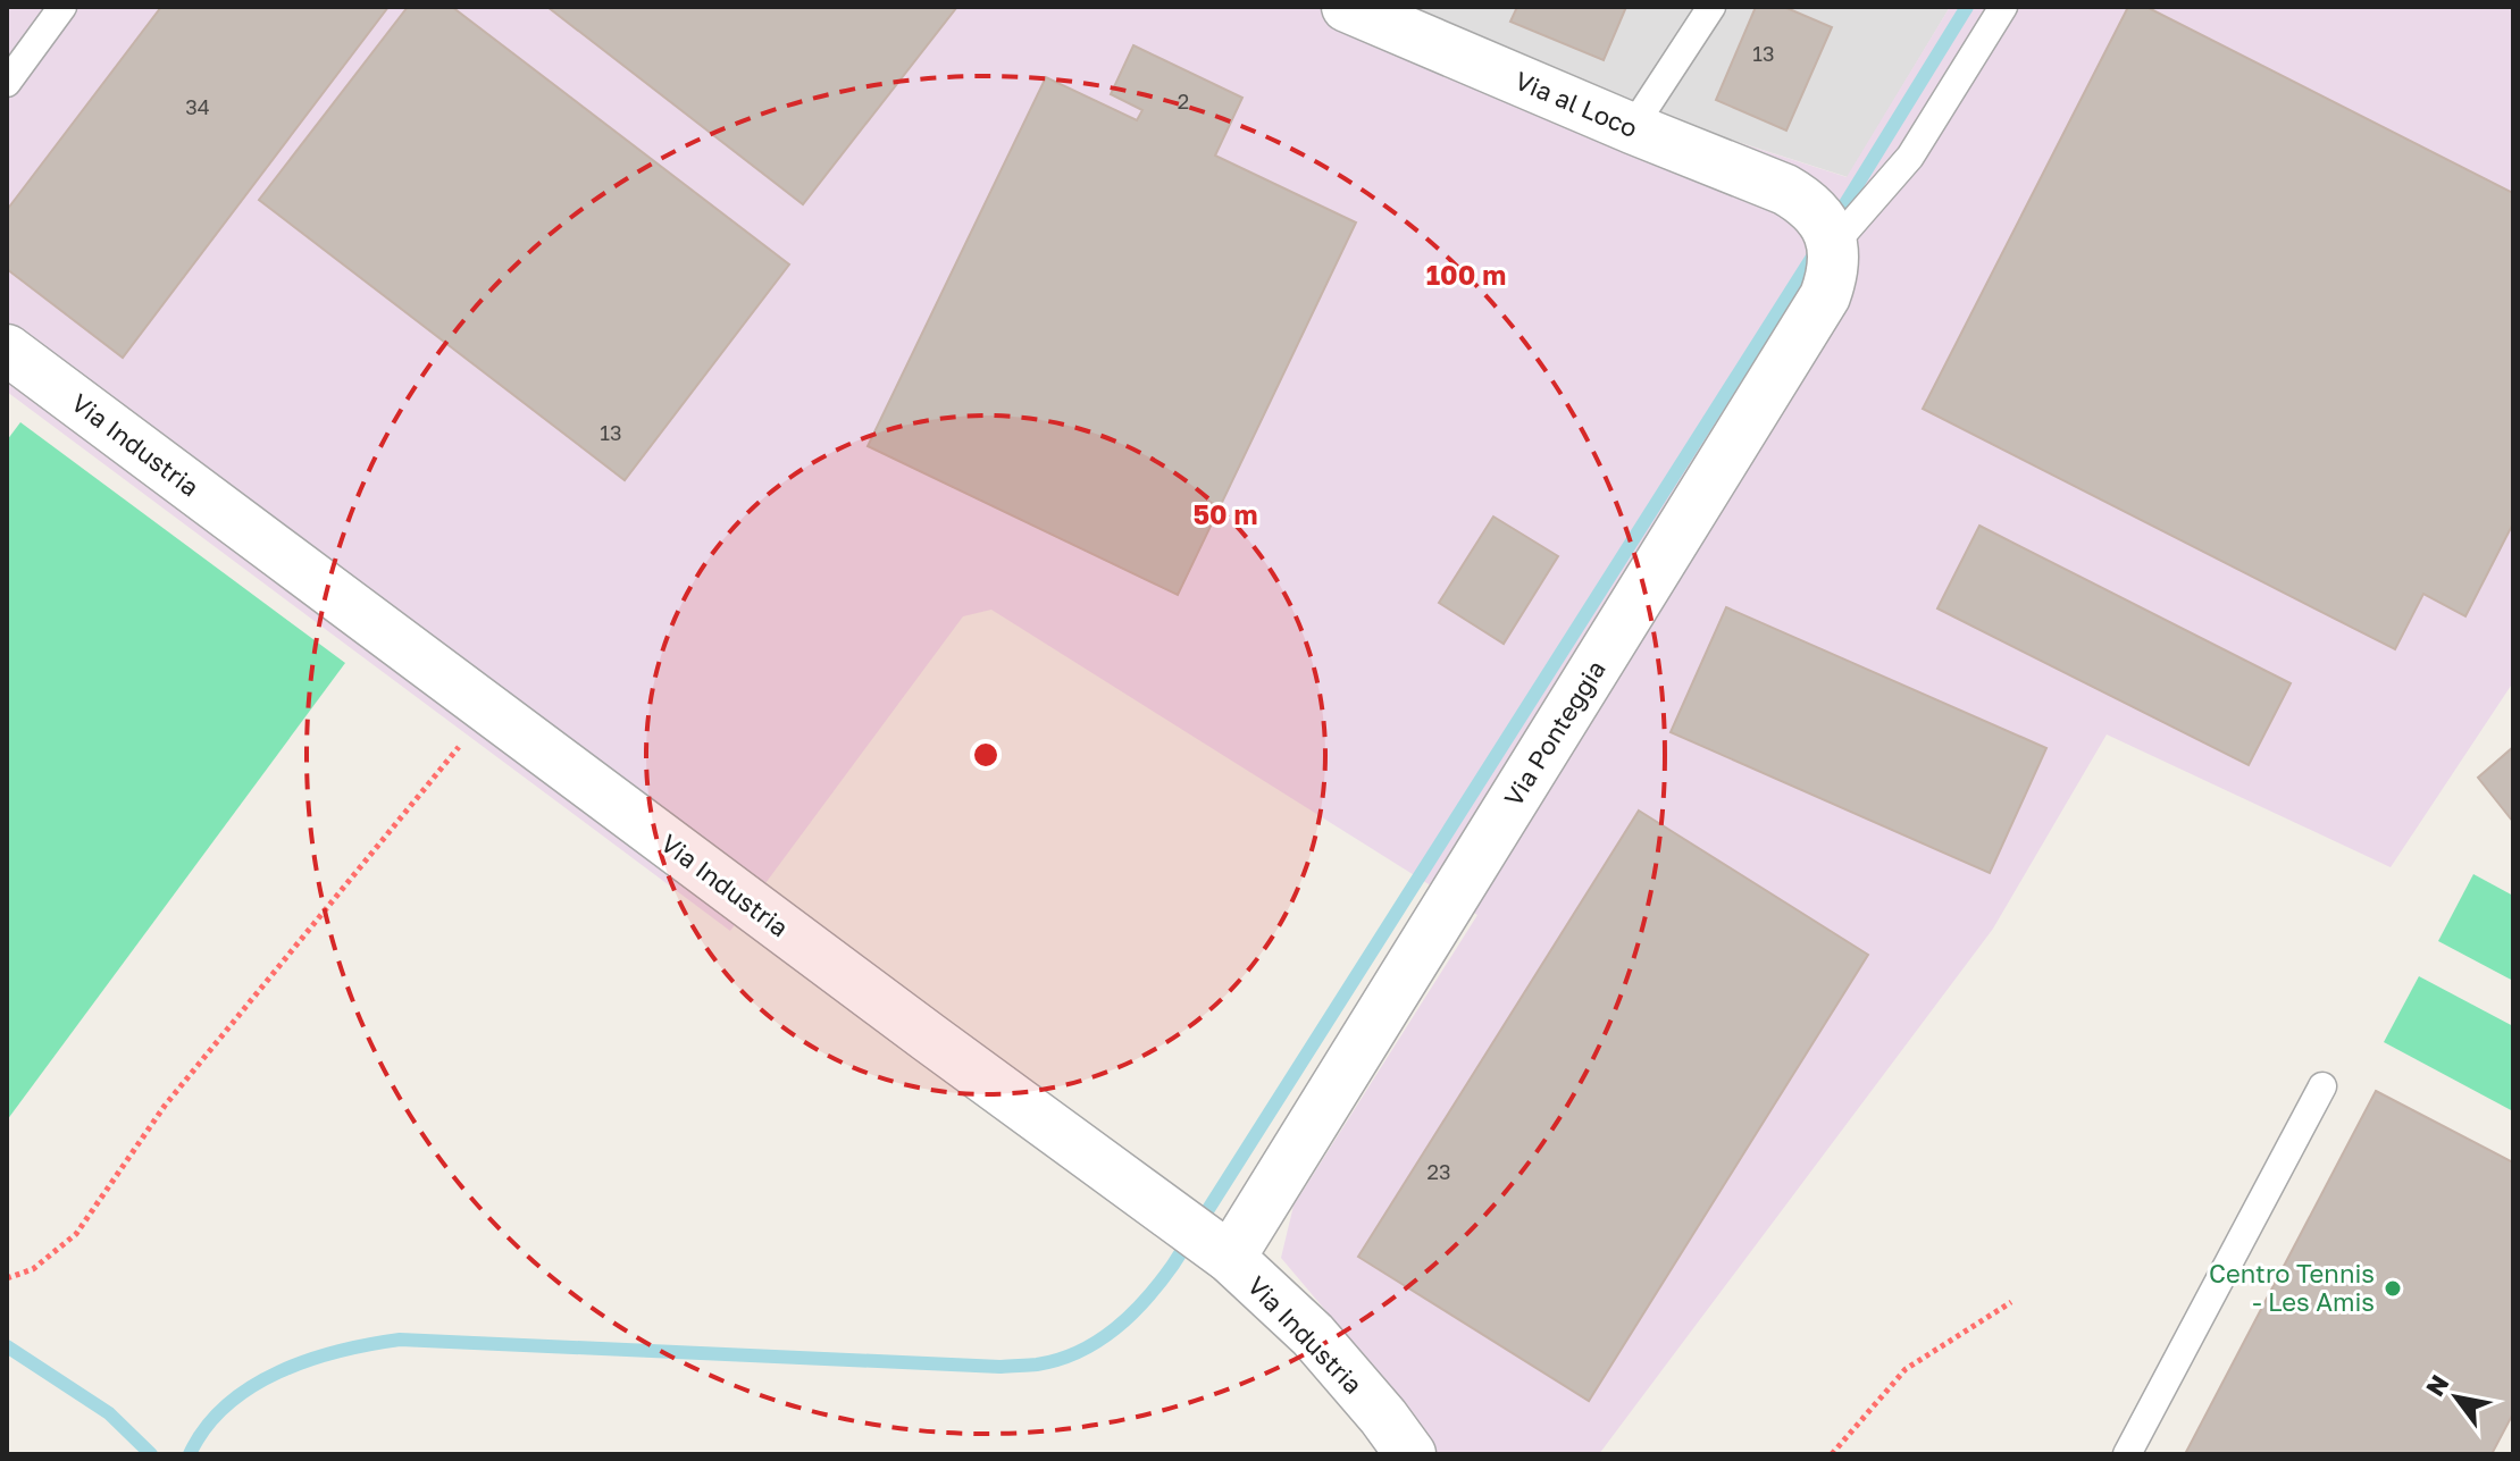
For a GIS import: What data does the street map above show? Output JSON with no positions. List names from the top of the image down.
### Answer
{
  "streets": {
    "street": ["Via al Loco", "Via Industria", "Via Ponteggia"]
  },
  "crossings": [
    ["Via al Loco", "Via Ponteggia"],
    ["Via Industria", "Via Ponteggia"]
  ],
  "places": ["Centro Tennis - Les Amis"],
  "house_numbers": [
    "13",
    "2",
    "34",
    "13",
    "23"
  ],
  "north": "top left",
  "rings": ["100 m", "50 m"]
}
